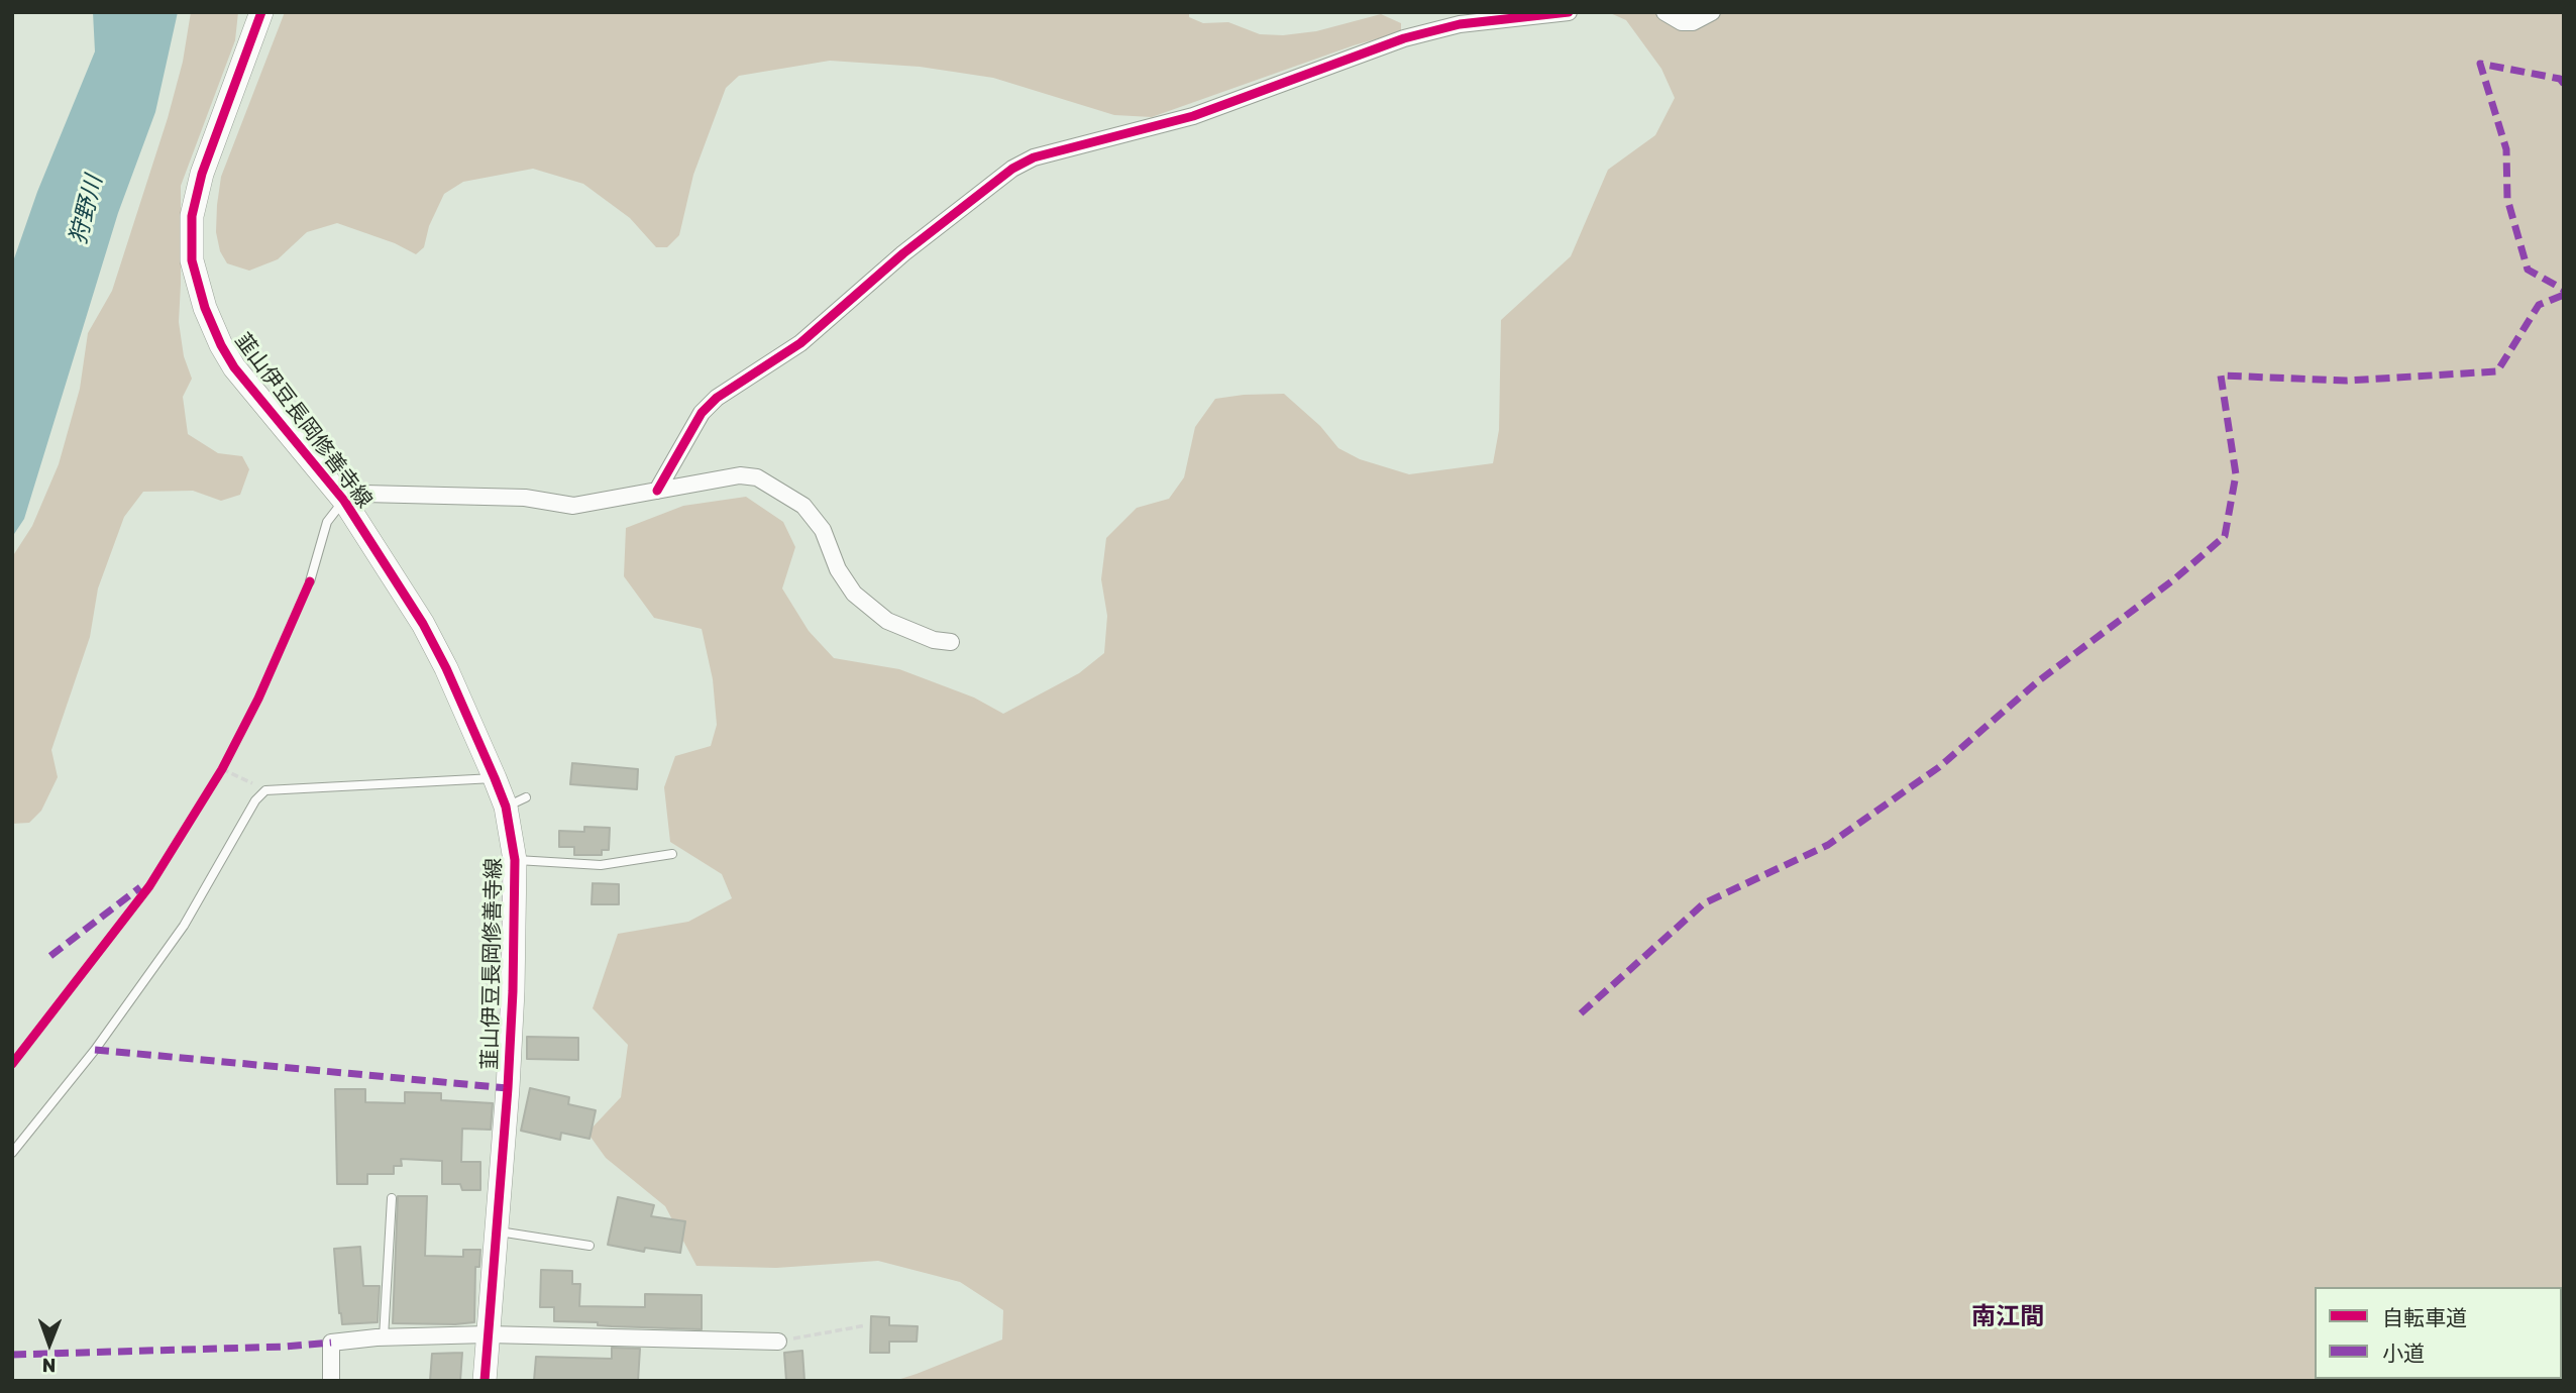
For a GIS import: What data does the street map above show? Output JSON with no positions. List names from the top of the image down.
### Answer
{
  "streets": {
    "main road": ["韮山伊豆長岡修善寺線"]
  },
  "districts": ["南江間"],
  "water": ["狩野川"],
  "legend": ["自転車道", "小道"],
  "north": "bottom"
}
